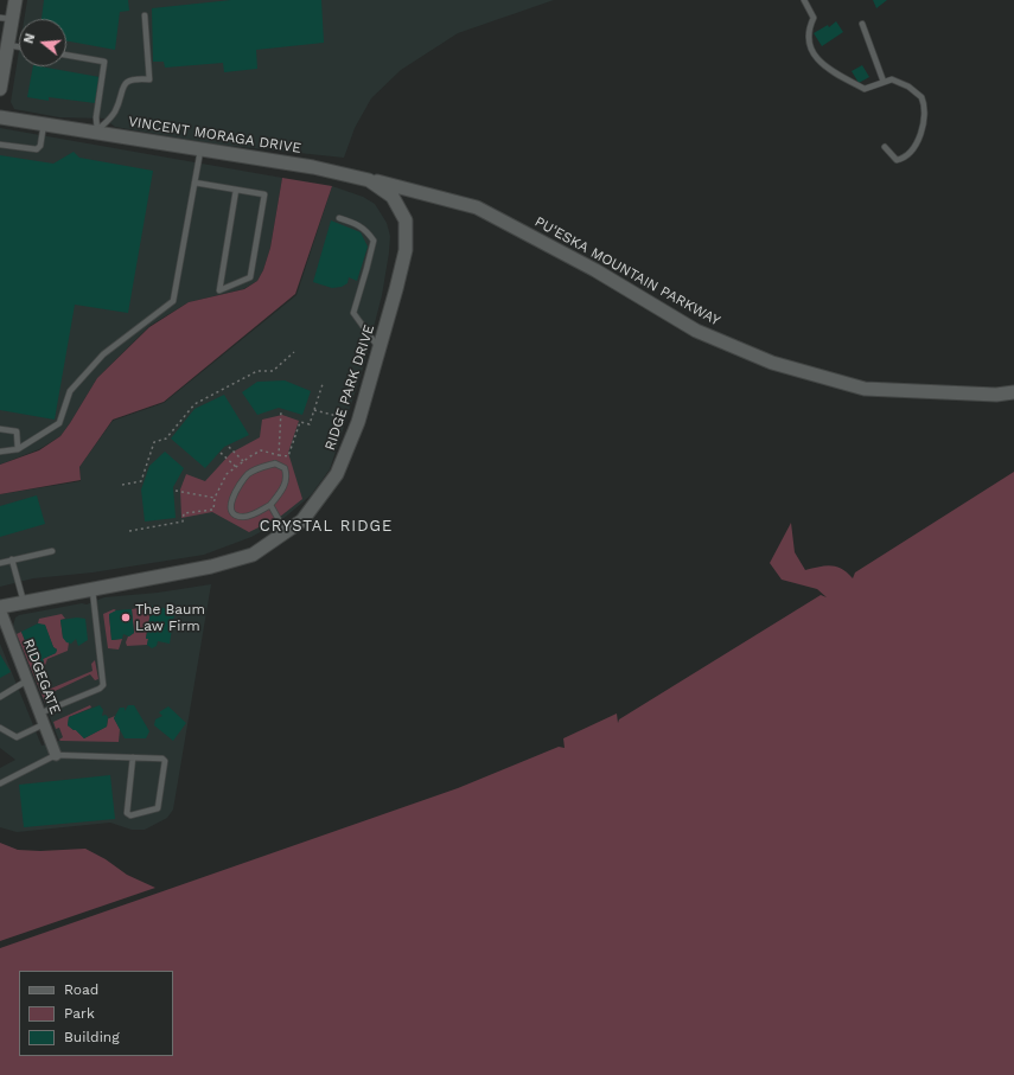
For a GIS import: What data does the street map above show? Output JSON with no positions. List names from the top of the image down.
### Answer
{
  "streets": {
    "street": [
      "VINCENT MORAGA DRIVE",
      "PU'ESKA MOUNTAIN PARKWAY",
      "RIDGE PARK DRIVE",
      "RIDGEGATE"
    ]
  },
  "crossings": [
    ["VINCENT MORAGA DRIVE", "PU'ESKA MOUNTAIN PARKWAY"],
    ["VINCENT MORAGA DRIVE", "RIDGE PARK DRIVE"],
    ["RIDGE PARK DRIVE", "RIDGEGATE"]
  ],
  "districts": ["CRYSTAL RIDGE"],
  "places": ["The Baum Law Firm"],
  "legend": ["Road", "Park", "Building"],
  "north": "left"
}
